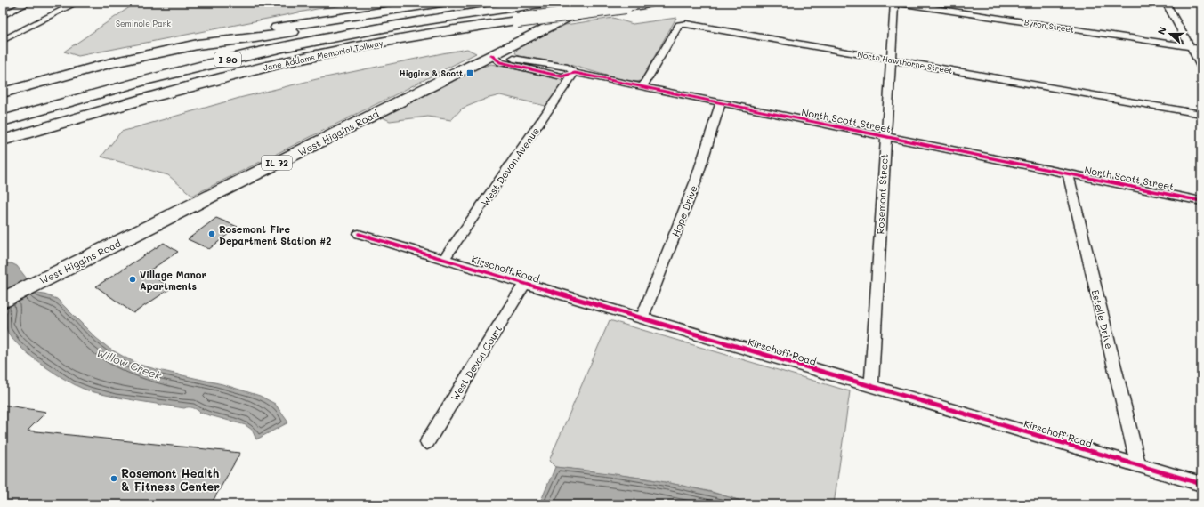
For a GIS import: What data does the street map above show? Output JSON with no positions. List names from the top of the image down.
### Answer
{
  "streets": {
    "highway": ["Jane Addams Memorial Tollway", "I 90"],
    "main road": ["West Higgins Road", "IL 72"],
    "street": [
      "Byron Street",
      "North Hawthorne Street",
      "North Scott Street",
      "West Devon Avenue",
      "Rosemont Street",
      "Hope Drive",
      "Kirschoff Road",
      "Estelle Drive",
      "West Devon Court"
    ]
  },
  "crossings": [
    ["North Hawthorne Street", "North Scott Street"],
    ["North Hawthorne Street", "Rosemont Street"],
    ["North Scott Street", "West Higgins Road"],
    ["North Scott Street", "West Devon Avenue"],
    ["North Scott Street", "Rosemont Street"],
    ["North Scott Street", "Hope Drive"],
    ["North Scott Street", "Estelle Drive"],
    ["West Devon Avenue", "Kirschoff Road"],
    ["Rosemont Street", "Kirschoff Road"],
    ["Hope Drive", "Kirschoff Road"],
    ["Kirschoff Road", "Estelle Drive"],
    ["Kirschoff Road", "West Devon Court"]
  ],
  "water": ["Willow Creek"],
  "parks": ["Seminole Park"],
  "places": {
    "transit": ["Higgins & Scott"],
    "other": ["Rosemont Fire Department Station #2", "Village Manor Apartments", "Rosemont Health & Fitness Center"]
  },
  "north": "left"
}
